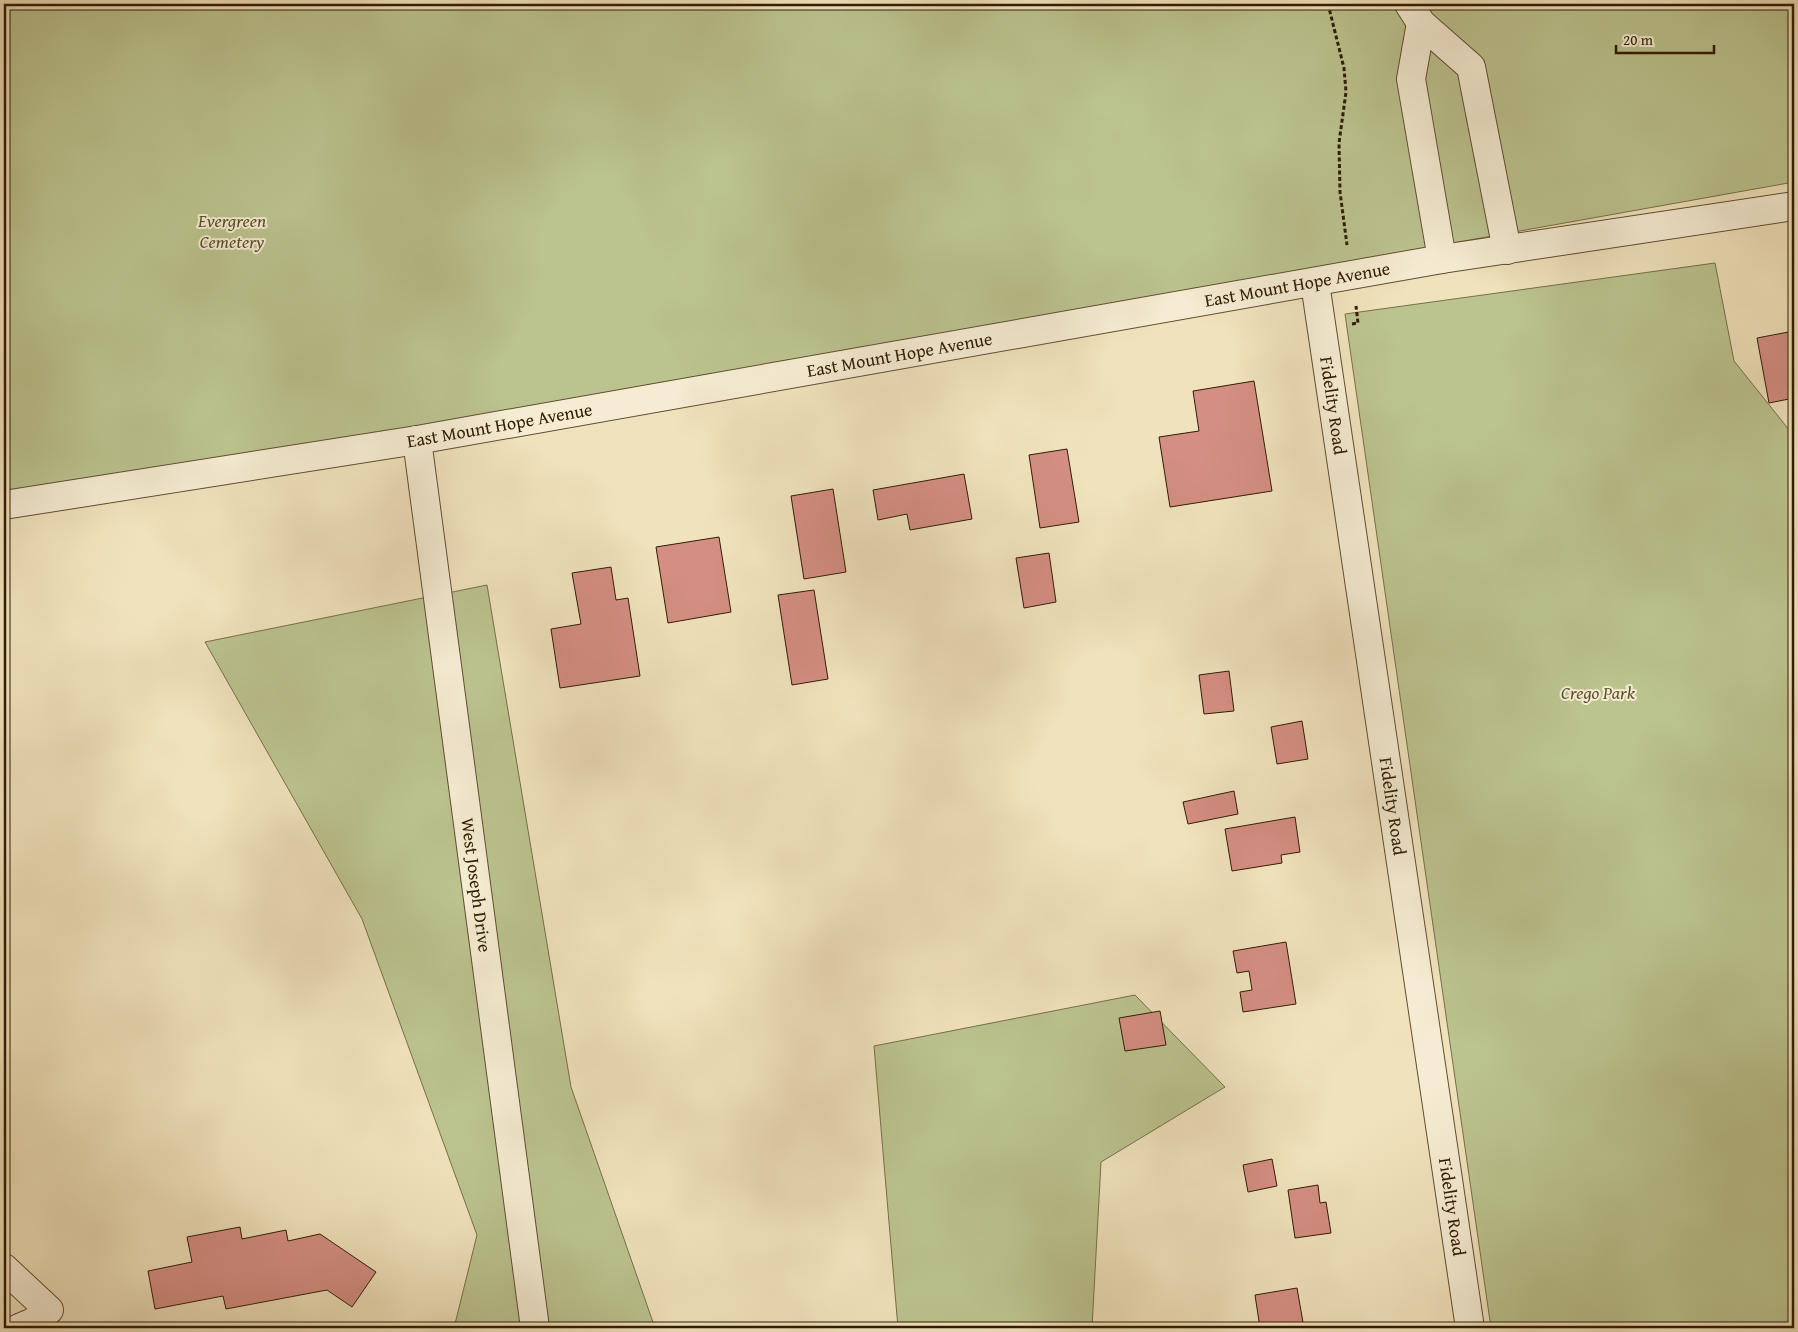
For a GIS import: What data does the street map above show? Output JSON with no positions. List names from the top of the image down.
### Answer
{
  "streets": {
    "street": ["East Mount Hope Avenue", "Fidelity Road", "West Joseph Drive"]
  },
  "crossings": [
    ["East Mount Hope Avenue", "Fidelity Road"],
    ["East Mount Hope Avenue", "West Joseph Drive"]
  ],
  "parks": ["Evergreen Cemetery", "Crego Park"],
  "scale_bar": "20 m"
}
